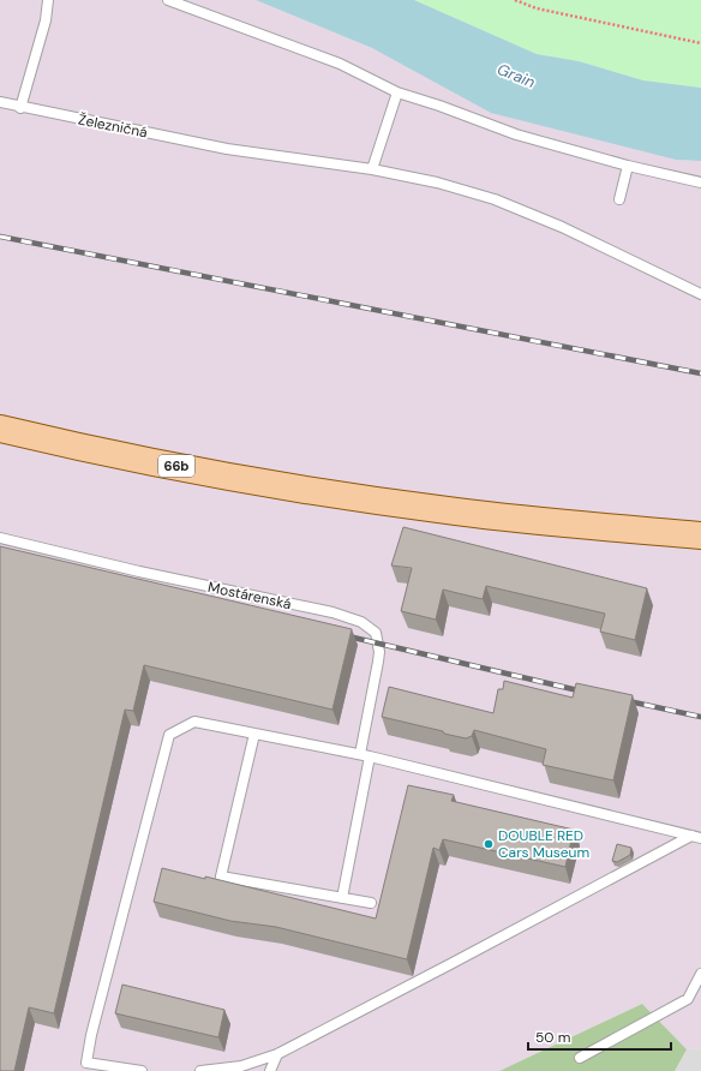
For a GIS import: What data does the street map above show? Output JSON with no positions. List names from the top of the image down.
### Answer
{
  "streets": {
    "main road": ["66b"],
    "lane": ["Železničná", "Mostárenská"]
  },
  "water": ["Grain"],
  "places": ["DOUBLE RED Cars Museum"],
  "scale_bar": "50 m"
}
